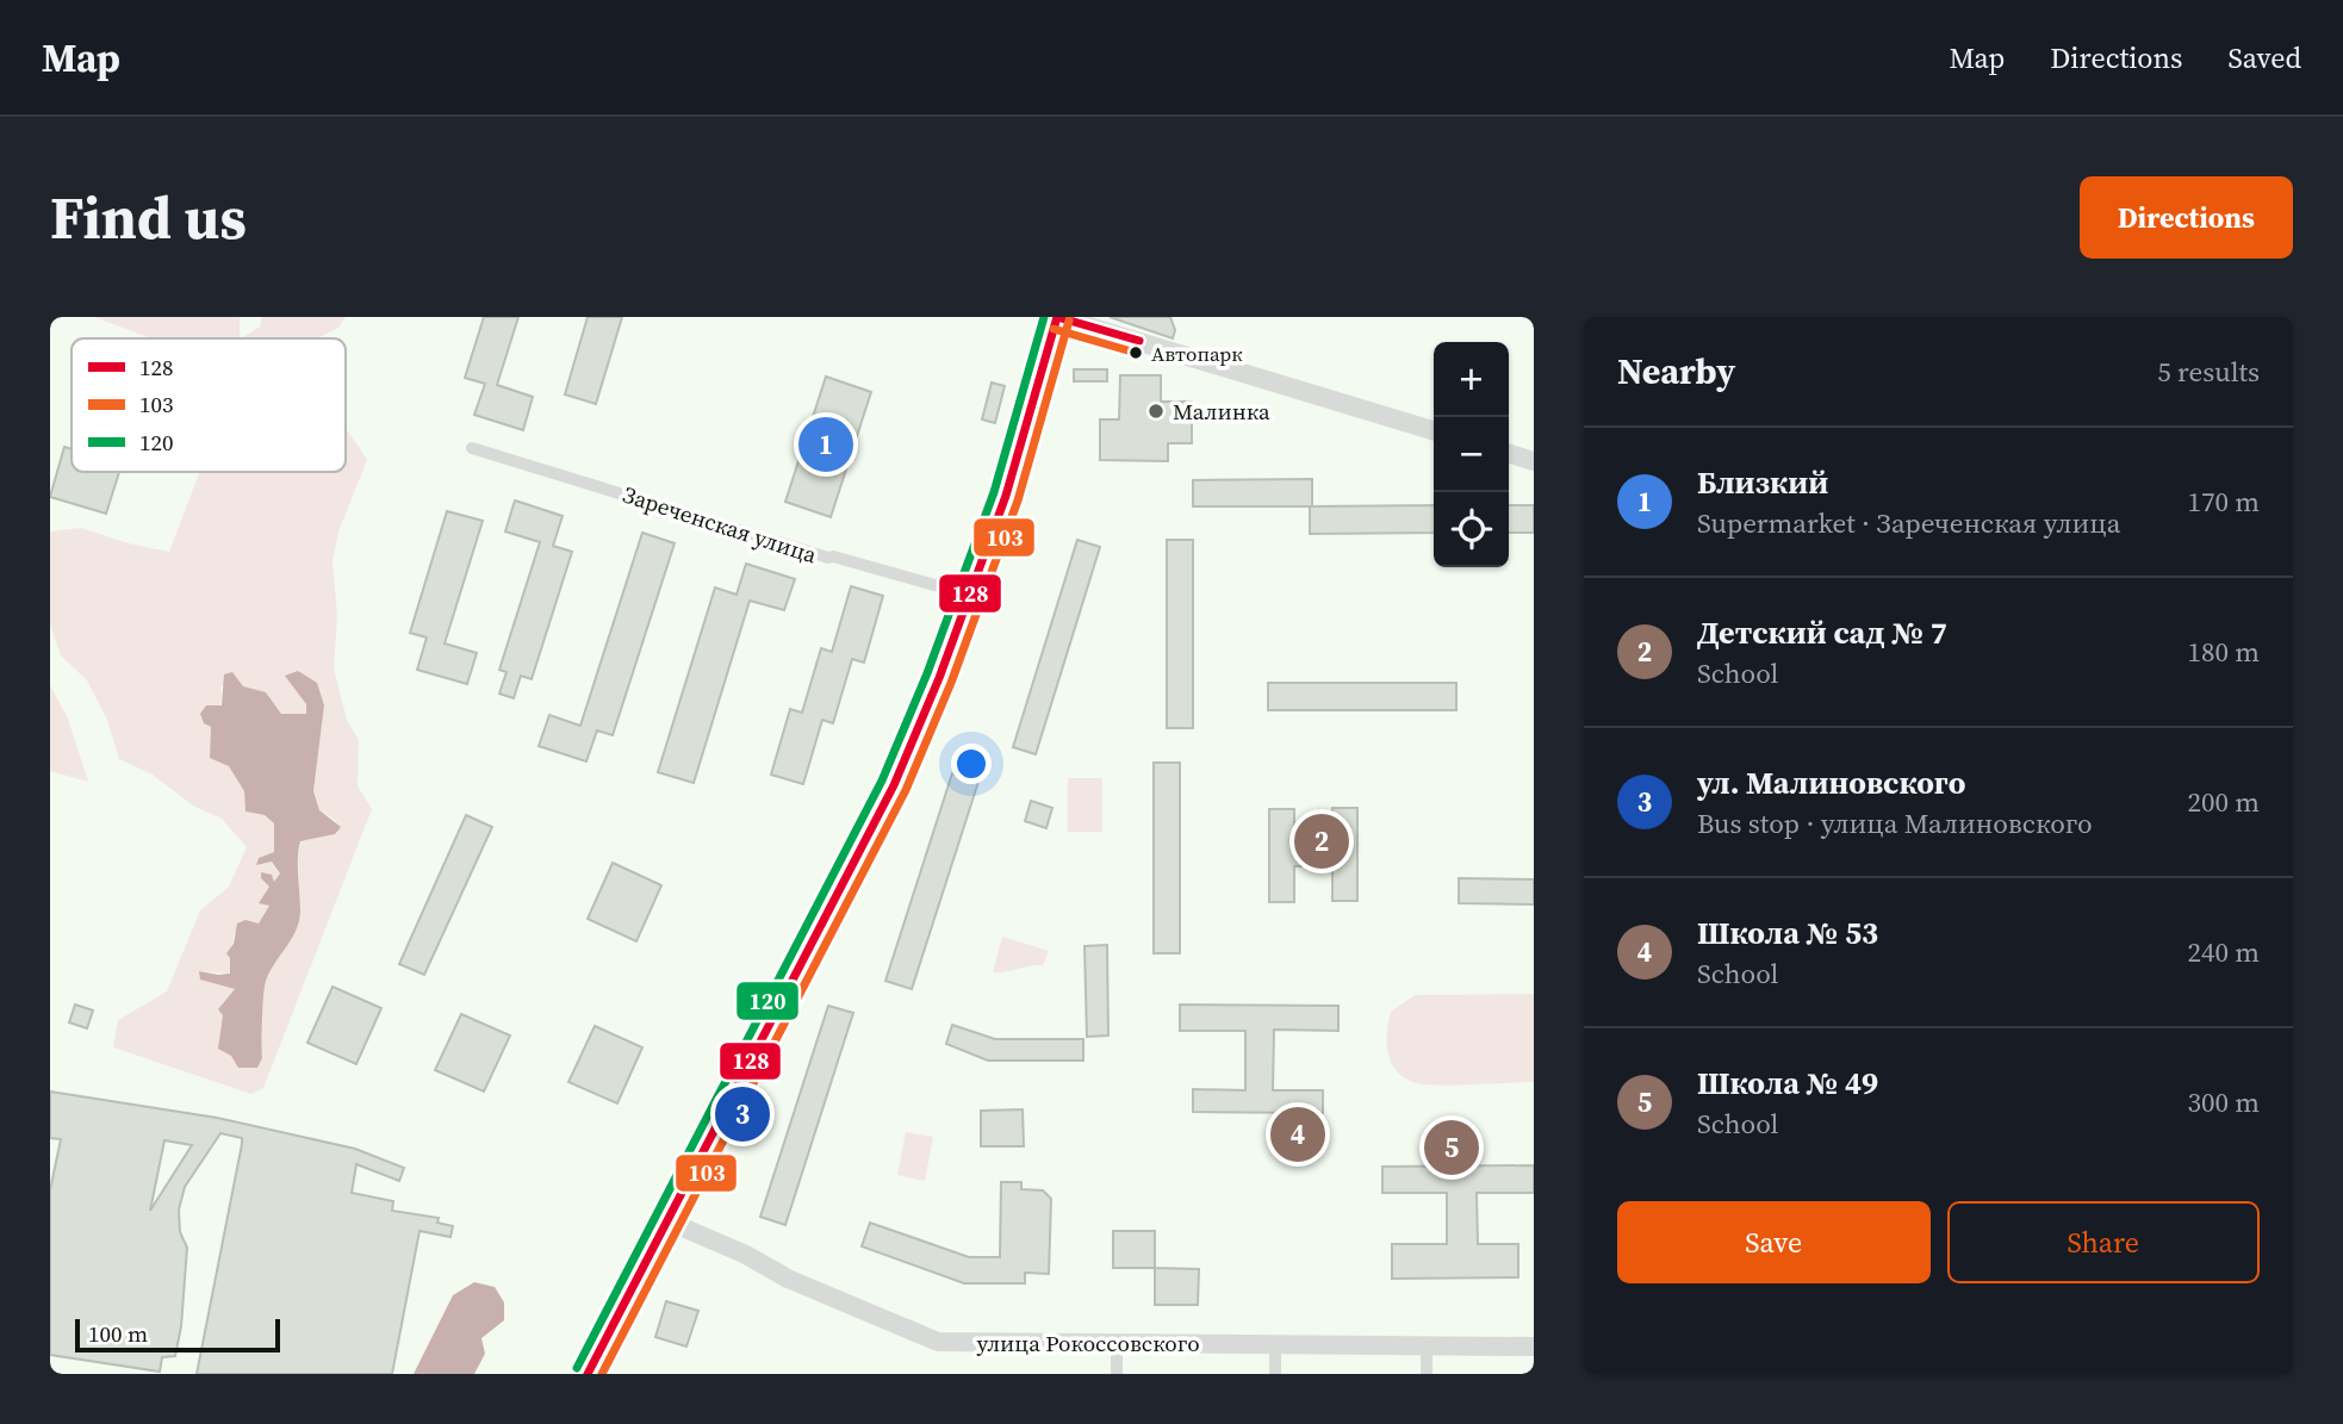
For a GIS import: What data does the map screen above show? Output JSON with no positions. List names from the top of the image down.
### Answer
{
  "streets": {
    "street": ["Зареченская улица", "улица Рокоссовского"]
  },
  "places": ["Автопарк", "Малинка"],
  "lines": ["transit line 128", "transit line 120", "transit line 103"],
  "legend": ["128", "103", "120"],
  "scale_bar": "100 m",
  "page": {
    "header": "Map",
    "nav": ["Map", "Directions", "Saved"],
    "buttons": [
      "Directions",
      ["Save", "Share"]
    ],
    "title": "Find us",
    "heading": ["Nearby", "5 results"],
    "map_buttons": ["+", "−"],
    "pins": [
      "1",
      "2",
      "3",
      "4",
      "5"
    ],
    "list": [
      {
        "mark": "1",
        "name": "Близкий",
        "note": "Supermarket · Зареченская улица",
        "value": "170 m"
      },
      {
        "mark": "2",
        "name": "Детский сад № 7",
        "note": "School",
        "value": "180 m"
      },
      {
        "mark": "3",
        "name": "ул. Малиновского",
        "note": "Bus stop · улица Малиновского",
        "value": "200 m"
      },
      {
        "mark": "4",
        "name": "Школа № 53",
        "note": "School",
        "value": "240 m"
      },
      {
        "mark": "5",
        "name": "Школа № 49",
        "note": "School",
        "value": "300 m"
      }
    ],
    "scale": "100 m"
  }
}
